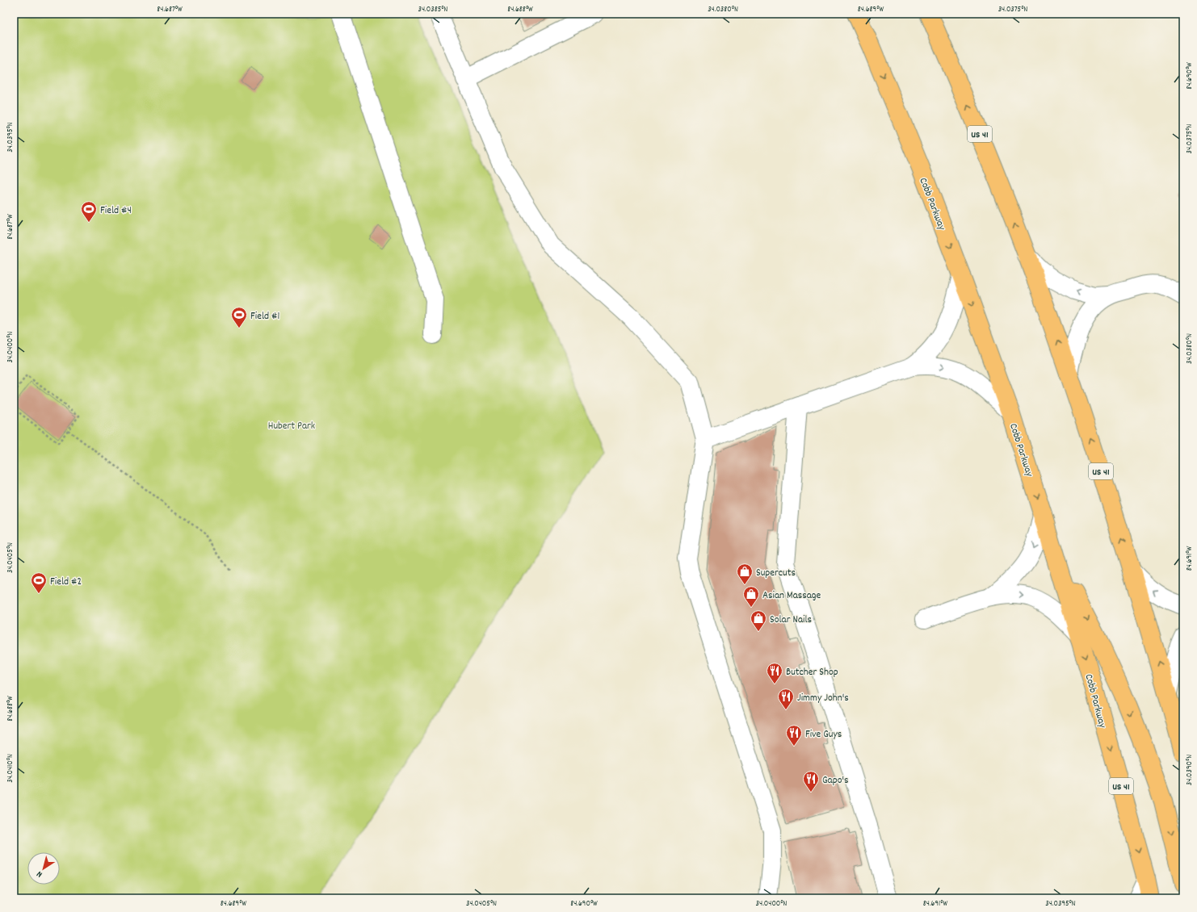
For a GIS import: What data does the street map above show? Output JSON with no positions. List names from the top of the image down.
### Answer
{
  "streets": {
    "main road": ["US 41", "Cobb Parkway"]
  },
  "parks": ["Hubert Park"],
  "places": {
    "sports": ["Field #4", "Field #1", "Field #2"],
    "shop": ["Supercuts", "Asian Massage", "Solar Nails"],
    "restaurant": [
      "Butcher Shop",
      "Jimmy John's",
      "Five Guys",
      "Gapo's"
    ]
  },
  "north": "bottom left",
  "coordinates": [
    "84.687°W",
    "34.0385°N",
    "84.688°W",
    "34.0380°N",
    "84.689°W",
    "34.0375°N",
    "84.690°W",
    "34.0395°N",
    "34.0400°N",
    "34.0405°N",
    "84.691°W",
    "34.0410°N",
    "34.0390°N"
  ]
}
